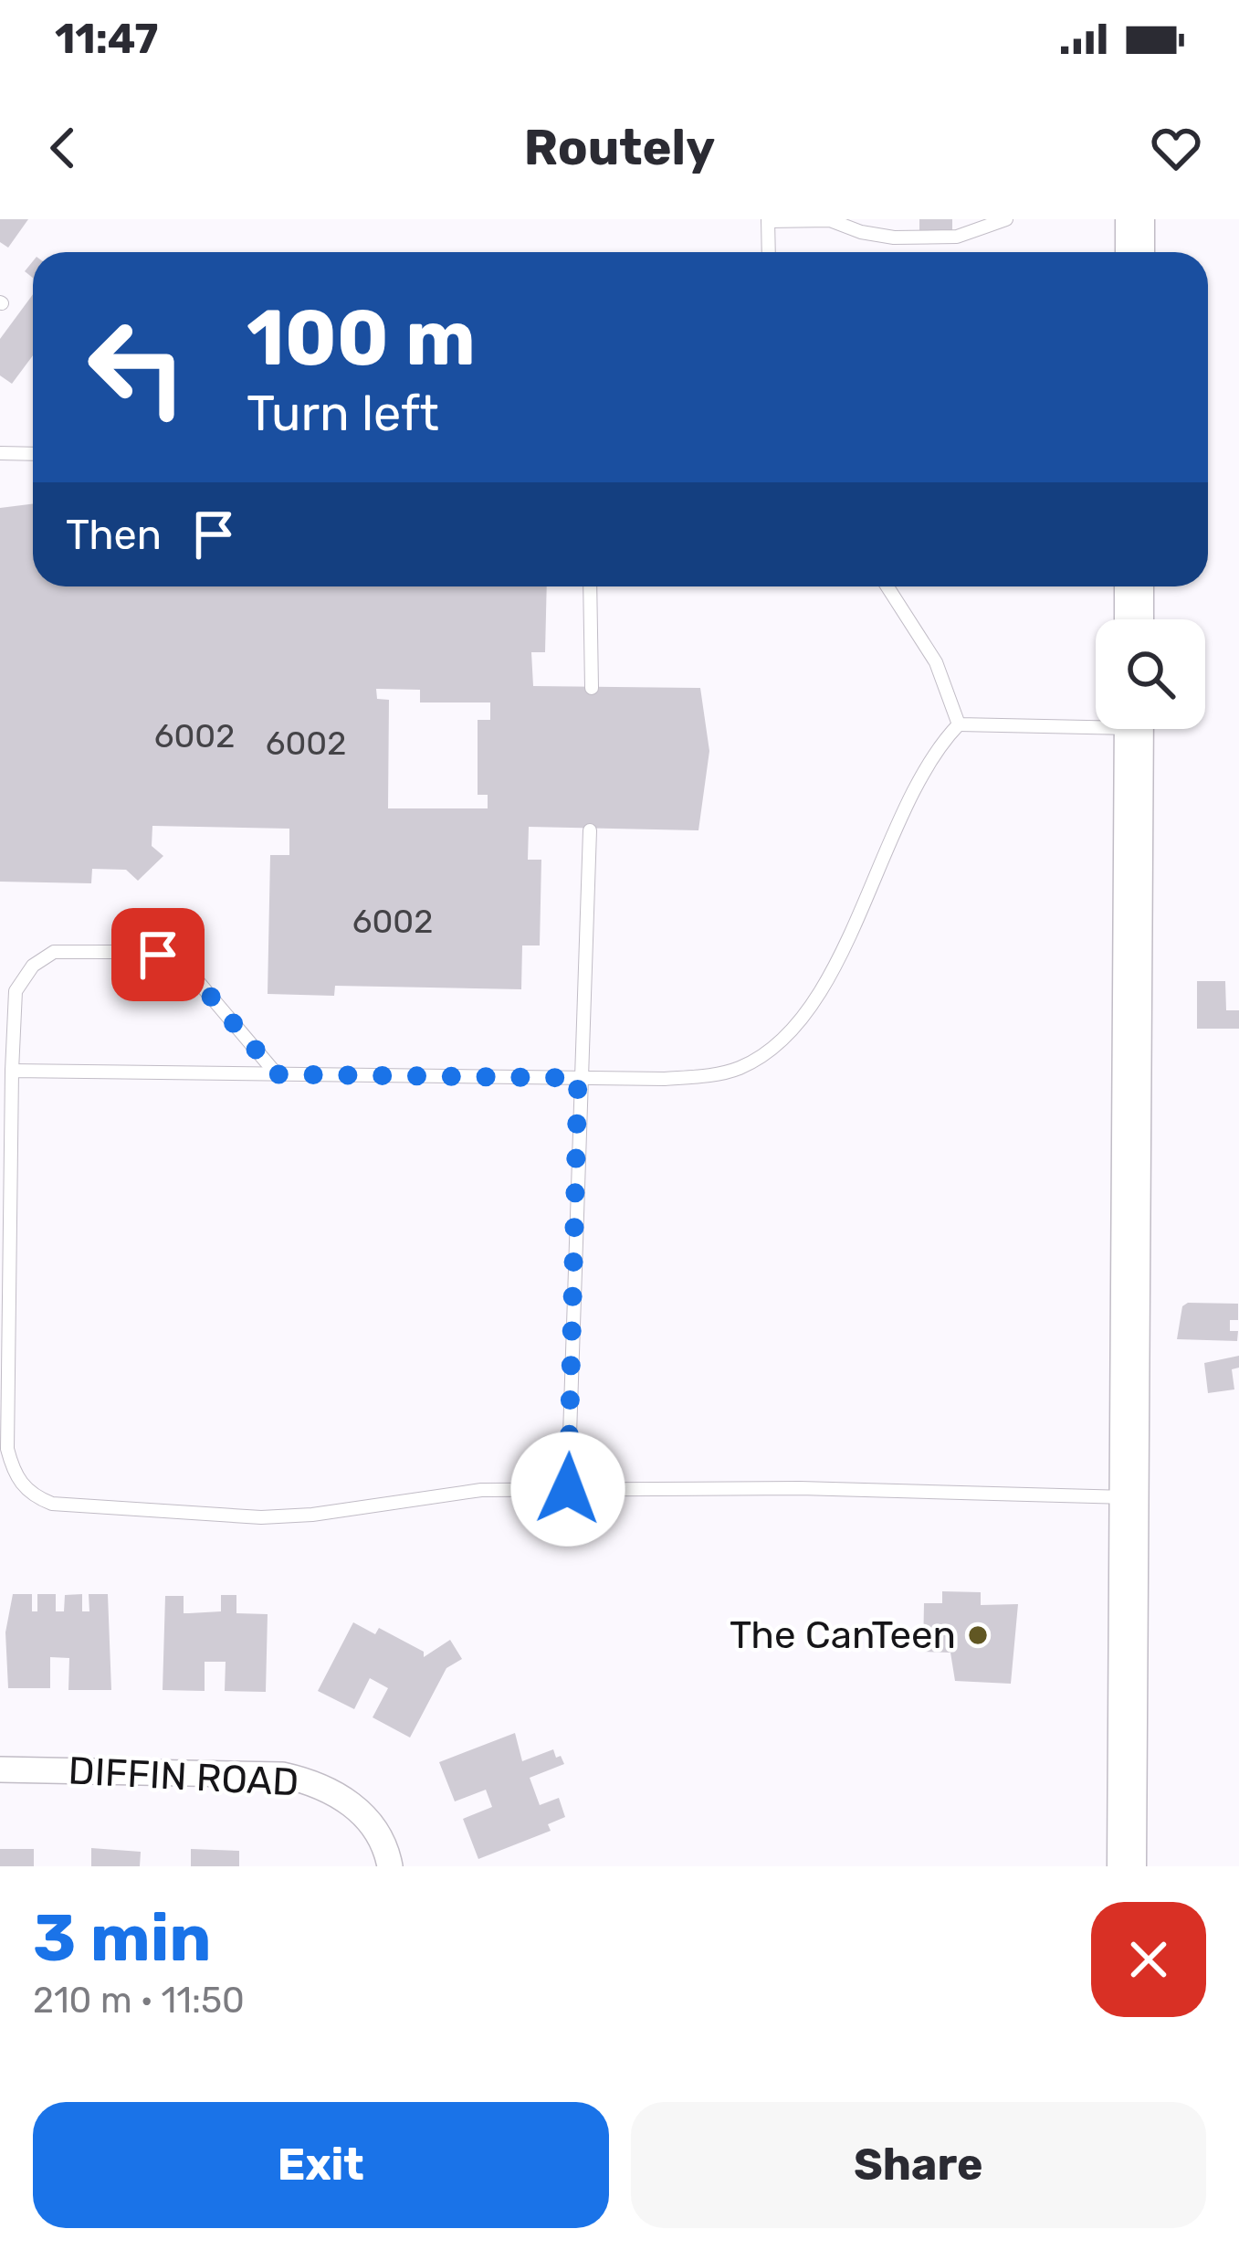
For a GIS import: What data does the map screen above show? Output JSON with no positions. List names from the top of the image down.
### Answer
{
  "streets": {
    "street": ["DIFFIN ROAD"]
  },
  "places": ["The CanTeen"],
  "house_numbers": ["6002", "6002", "6002"],
  "page": {
    "status": "11:47",
    "header": "Routely",
    "turn": ["100 m", "Turn left"],
    "then": "Then",
    "heading": ["3 min", "210 m · 11:50"],
    "buttons": ["Exit", "Share"]
  }
}
